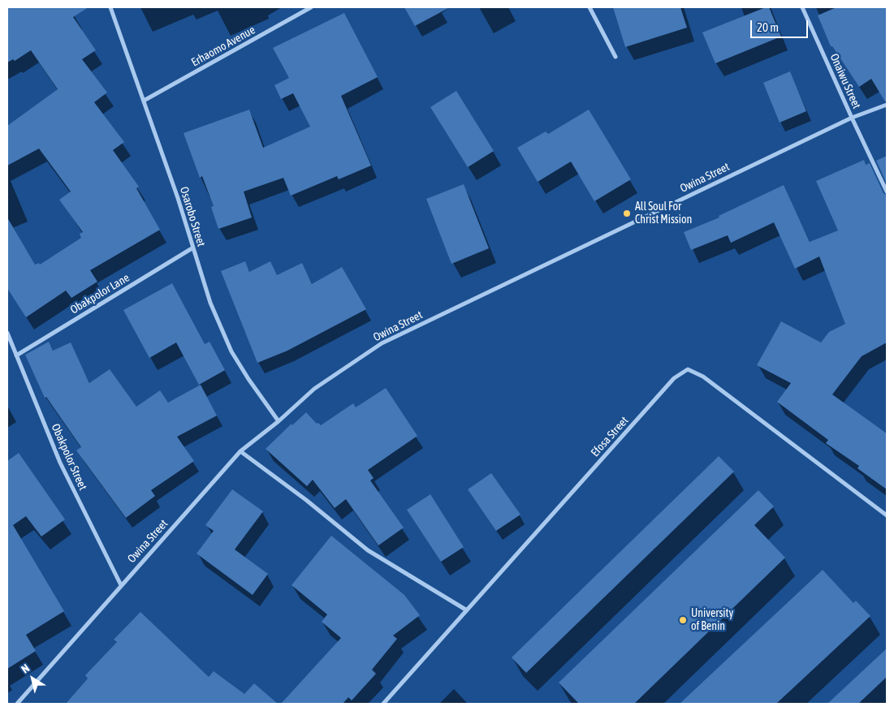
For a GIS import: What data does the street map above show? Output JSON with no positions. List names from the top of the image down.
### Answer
{
  "streets": {
    "street": [
      "Erhaomo Avenue",
      "Onaiwu Street",
      "Owina Street",
      "Osarobo Street",
      "Obakpolor Lane",
      "Efosa Street",
      "Obakpolor Street"
    ]
  },
  "crossings": [
    ["Erhaomo Avenue", "Osarobo Street"],
    ["Onaiwu Street", "Owina Street"],
    ["Owina Street", "Osarobo Street"],
    ["Owina Street", "Obakpolor Street"],
    ["Osarobo Street", "Obakpolor Lane"],
    ["Obakpolor Lane", "Obakpolor Street"]
  ],
  "places": ["All Soul For Christ Mission", "University of Benin"],
  "scale_bar": "20 m",
  "north": "top left"
}
